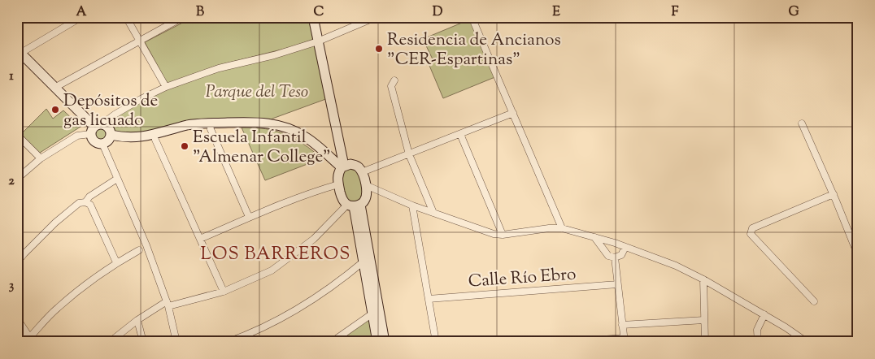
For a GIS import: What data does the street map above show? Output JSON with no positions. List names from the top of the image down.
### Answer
{
  "streets": {
    "street": ["Calle Río Ebro"]
  },
  "districts": ["LOS BARREROS"],
  "parks": ["Parque del Teso"],
  "places": ["Residencia de Ancianos \"CER-Espartinas\"", "Depósitos de gas licuado", "Escuela Infantil \"Almenar College\""],
  "grid": {
    "columns": [
      "A",
      "B",
      "C",
      "D",
      "E",
      "F",
      "G"
    ],
    "rows": ["1", "2", "3"]
  }
}
